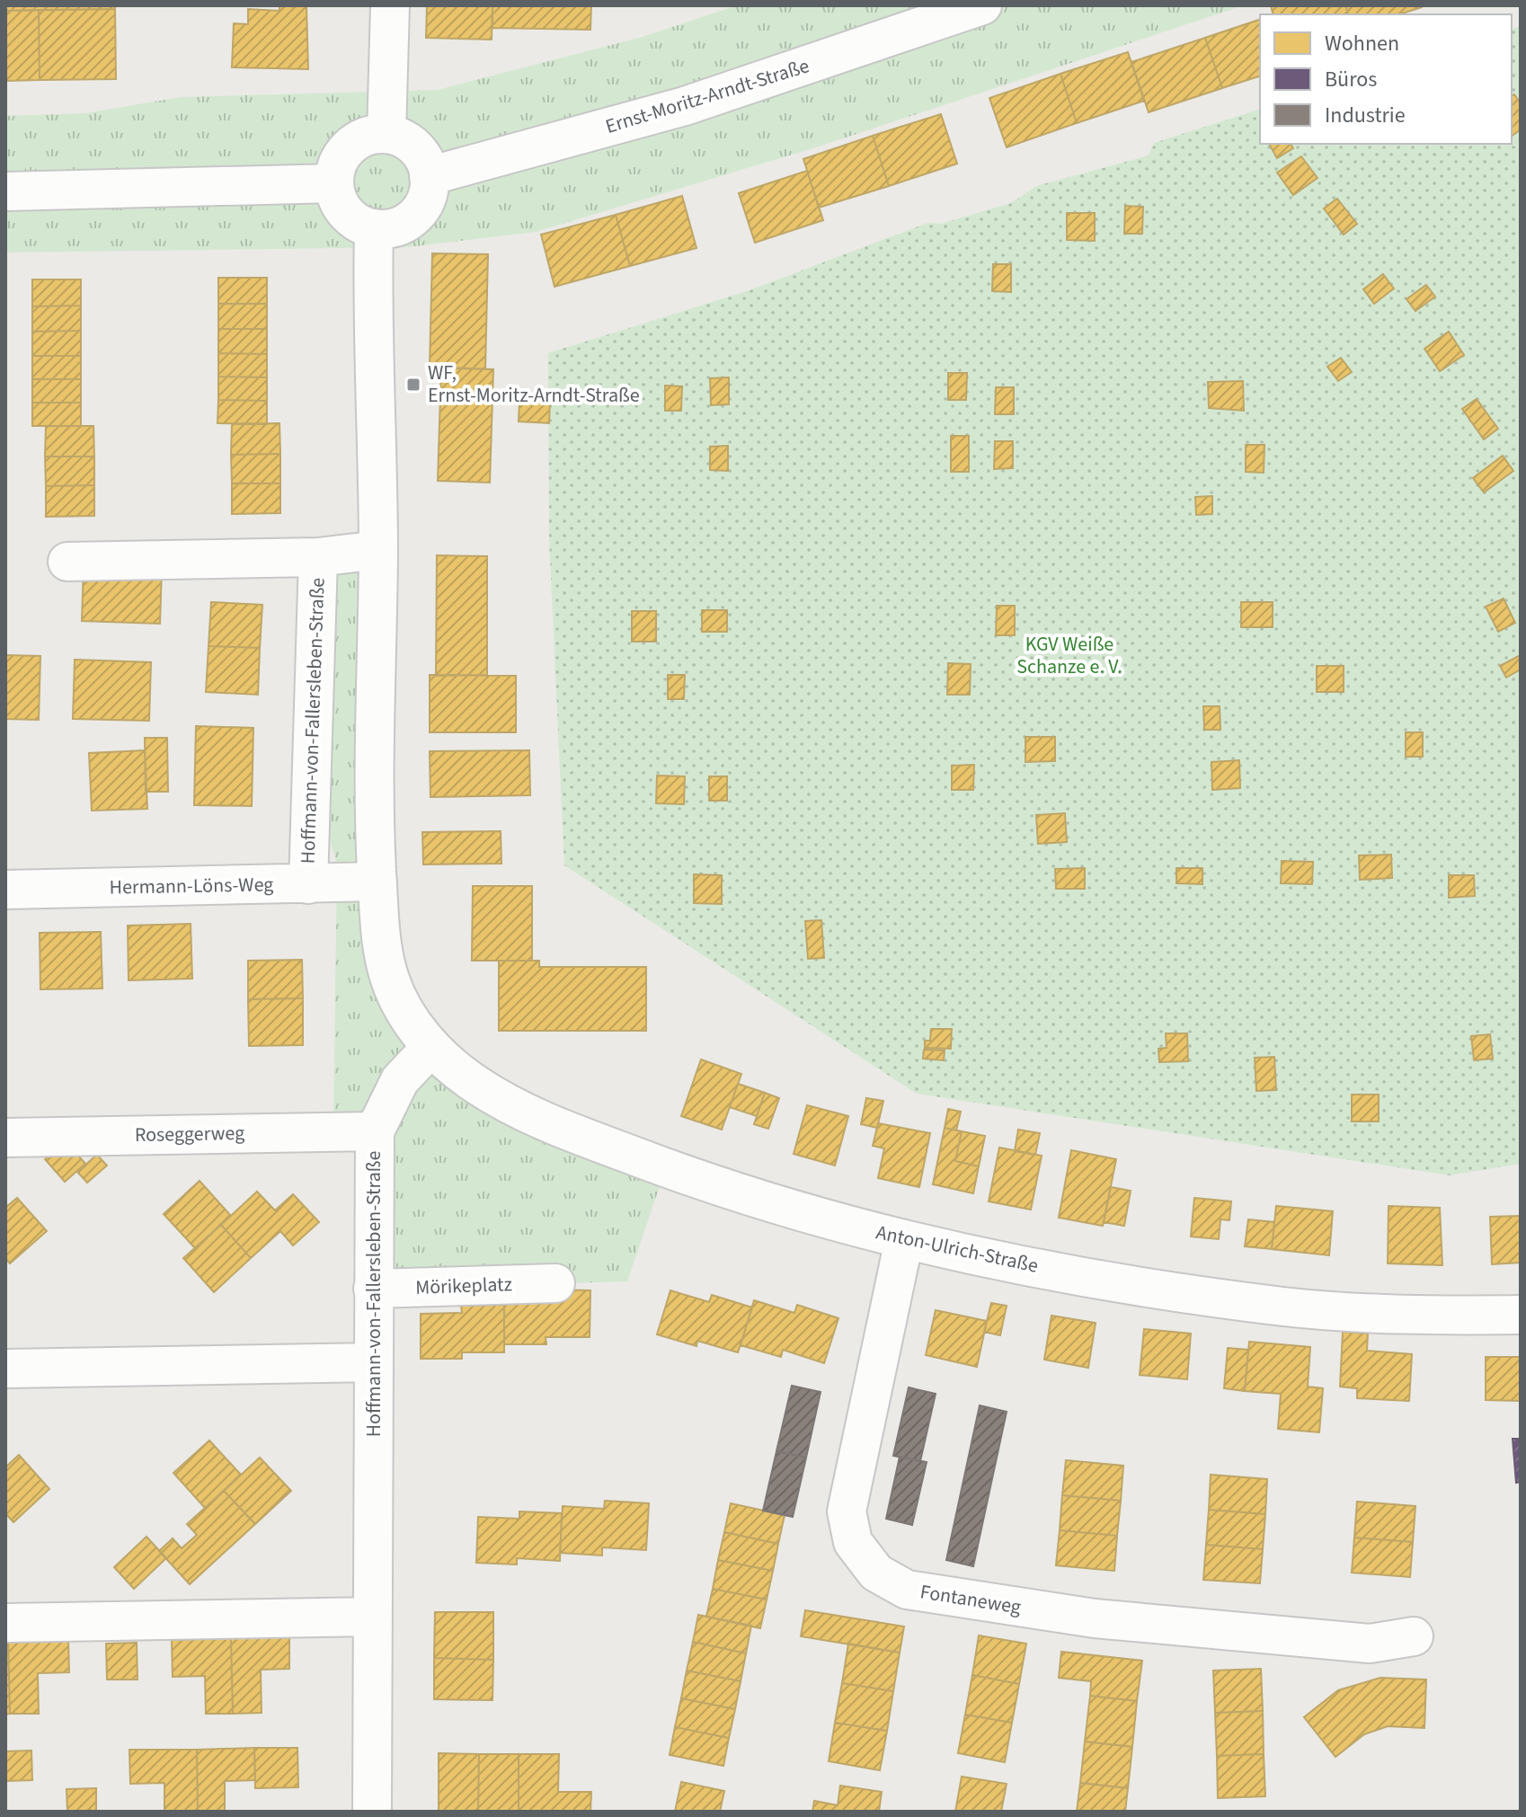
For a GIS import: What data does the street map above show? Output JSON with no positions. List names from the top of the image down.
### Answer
{
  "streets": {
    "street": [
      "Ernst-Moritz-Arndt-Straße",
      "Hoffmann-von-Fallersleben-Straße",
      "Hermann-Löns-Weg",
      "Roseggerweg",
      "Anton-Ulrich-Straße",
      "Mörikeplatz",
      "Fontaneweg"
    ]
  },
  "crossings": [
    ["Hoffmann-von-Fallersleben-Straße", "Hermann-Löns-Weg"],
    ["Hoffmann-von-Fallersleben-Straße", "Roseggerweg"],
    ["Hoffmann-von-Fallersleben-Straße", "Anton-Ulrich-Straße"],
    ["Hoffmann-von-Fallersleben-Straße", "Mörikeplatz"],
    ["Anton-Ulrich-Straße", "Fontaneweg"]
  ],
  "parks": ["KGV Weiße Schanze e. V."],
  "places": {
    "transit": ["WF, Ernst-Moritz-Arndt-Straße"]
  },
  "legend": ["Wohnen", "Büros", "Industrie"]
}
